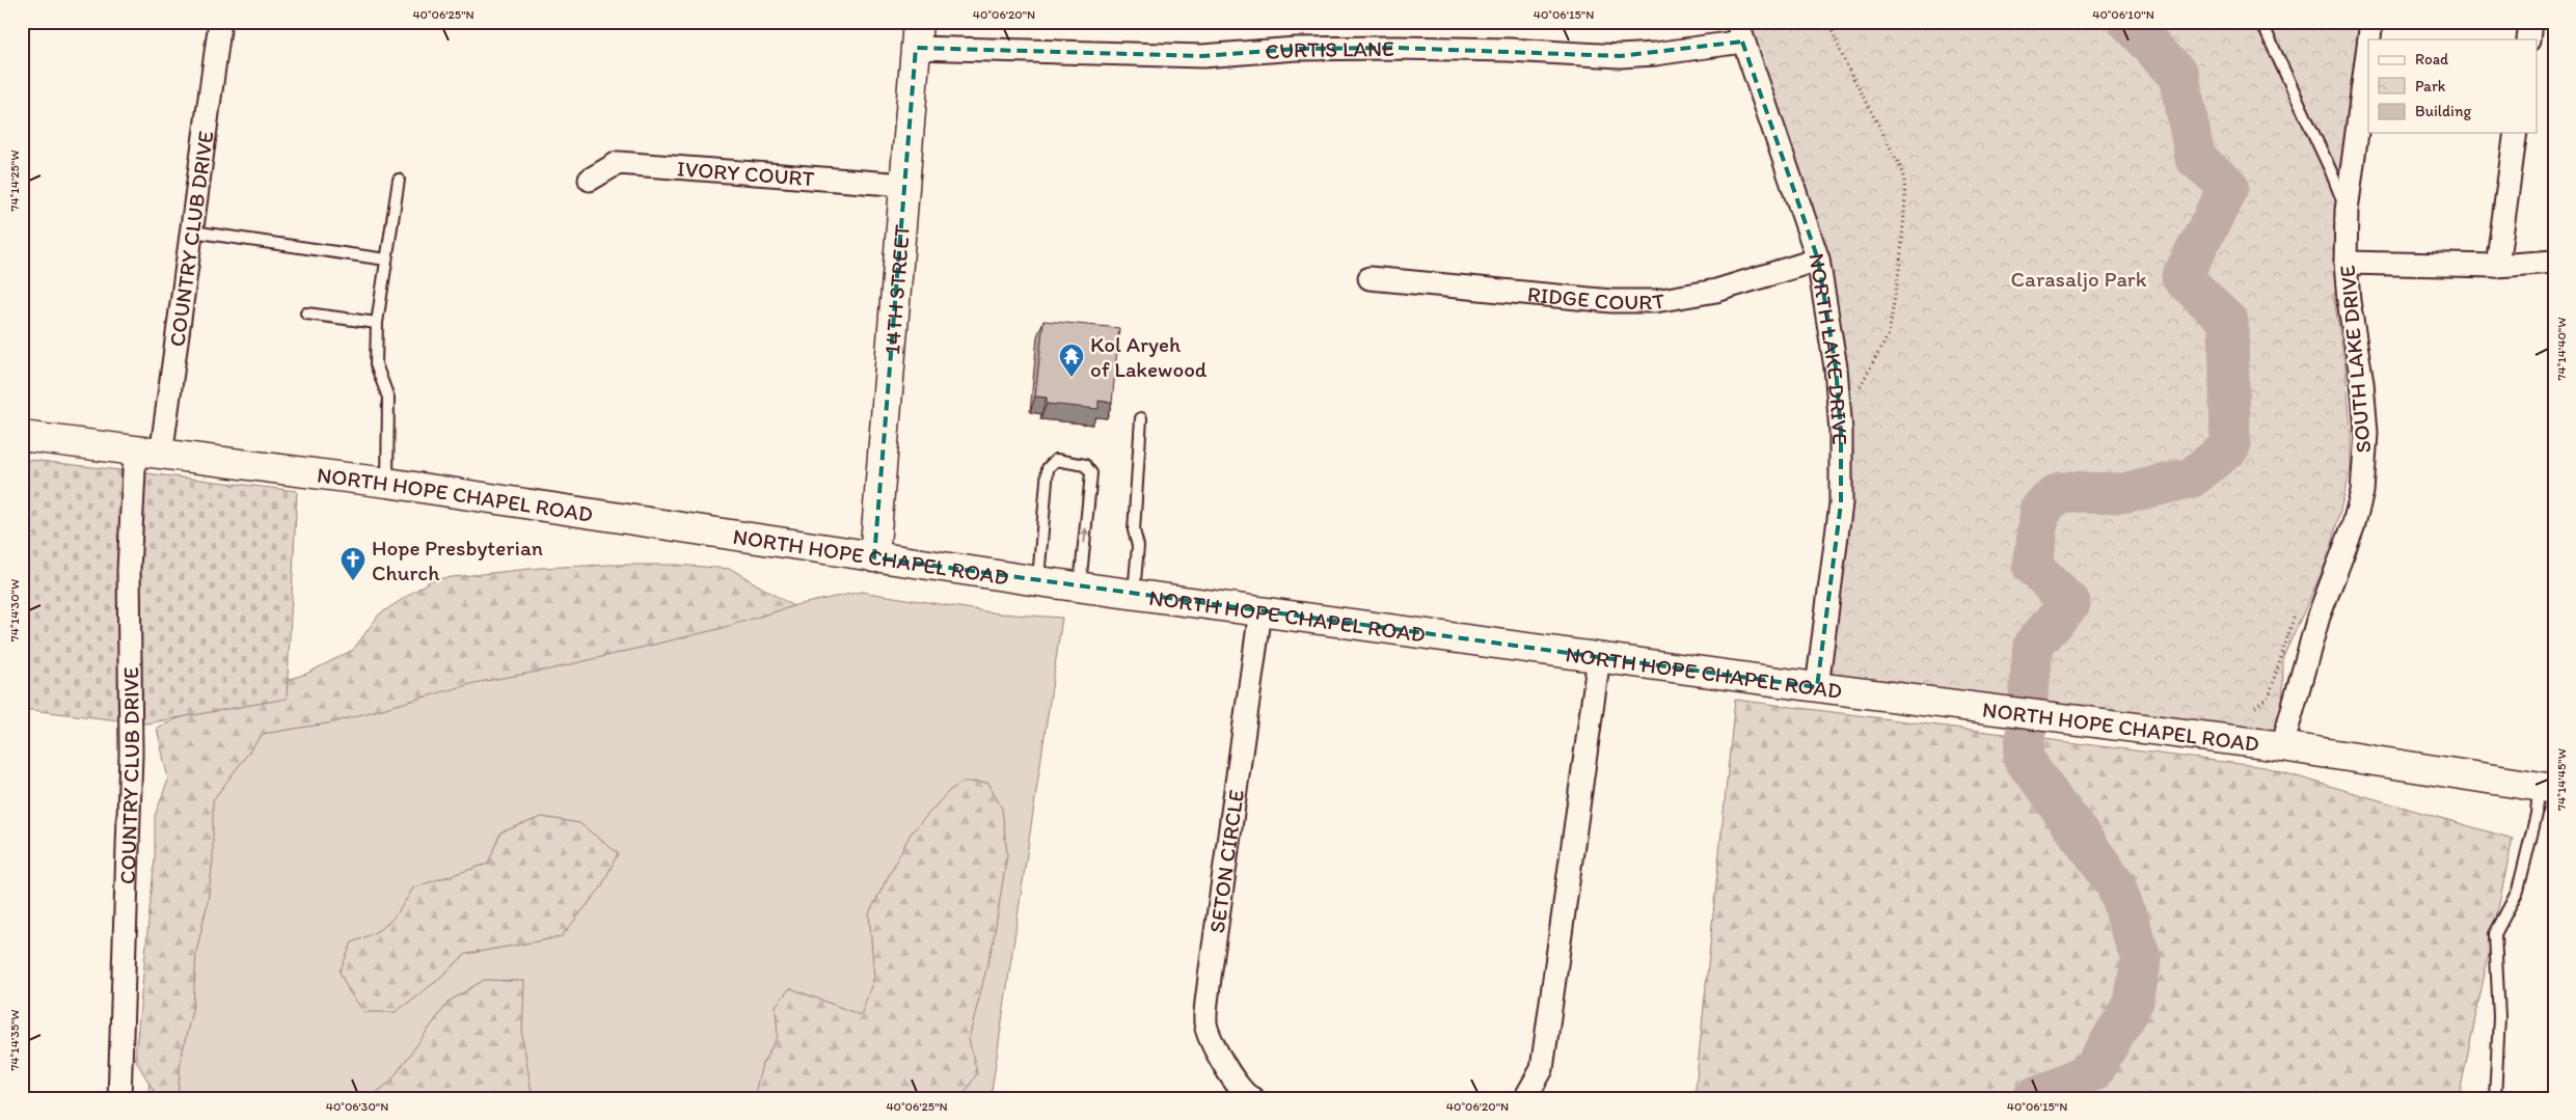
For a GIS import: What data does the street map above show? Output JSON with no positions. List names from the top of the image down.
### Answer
{
  "streets": {
    "main road": ["14TH STREET", "NORTH HOPE CHAPEL ROAD"],
    "street": [
      "CURTIS LANE",
      "IVORY COURT",
      "COUNTRY CLUB DRIVE",
      "RIDGE COURT",
      "NORTH LAKE DRIVE",
      "SOUTH LAKE DRIVE",
      "SETON CIRCLE"
    ]
  },
  "crossings": [
    ["CURTIS LANE", "14TH STREET"],
    ["CURTIS LANE", "NORTH LAKE DRIVE"],
    ["IVORY COURT", "14TH STREET"],
    ["COUNTRY CLUB DRIVE", "NORTH HOPE CHAPEL ROAD"],
    ["14TH STREET", "NORTH HOPE CHAPEL ROAD"],
    ["RIDGE COURT", "NORTH LAKE DRIVE"],
    ["NORTH LAKE DRIVE", "NORTH HOPE CHAPEL ROAD"],
    ["SOUTH LAKE DRIVE", "NORTH HOPE CHAPEL ROAD"],
    ["NORTH HOPE CHAPEL ROAD", "SETON CIRCLE"]
  ],
  "parks": ["Carasaljo Park"],
  "places": {
    "temple": ["Kol Aryeh of Lakewood"],
    "church": ["Hope Presbyterian Church"]
  },
  "legend": ["Road", "Park", "Building"],
  "coordinates": [
    "40°06'25\"N",
    "40°06'20\"N",
    "40°06'15\"N",
    "40°06'10\"N",
    "74°14'25\"W",
    "74°14'40\"W",
    "74°14'30\"W",
    "74°14'45\"W",
    "74°14'35\"W",
    "40°06'30\"N"
  ]
}
